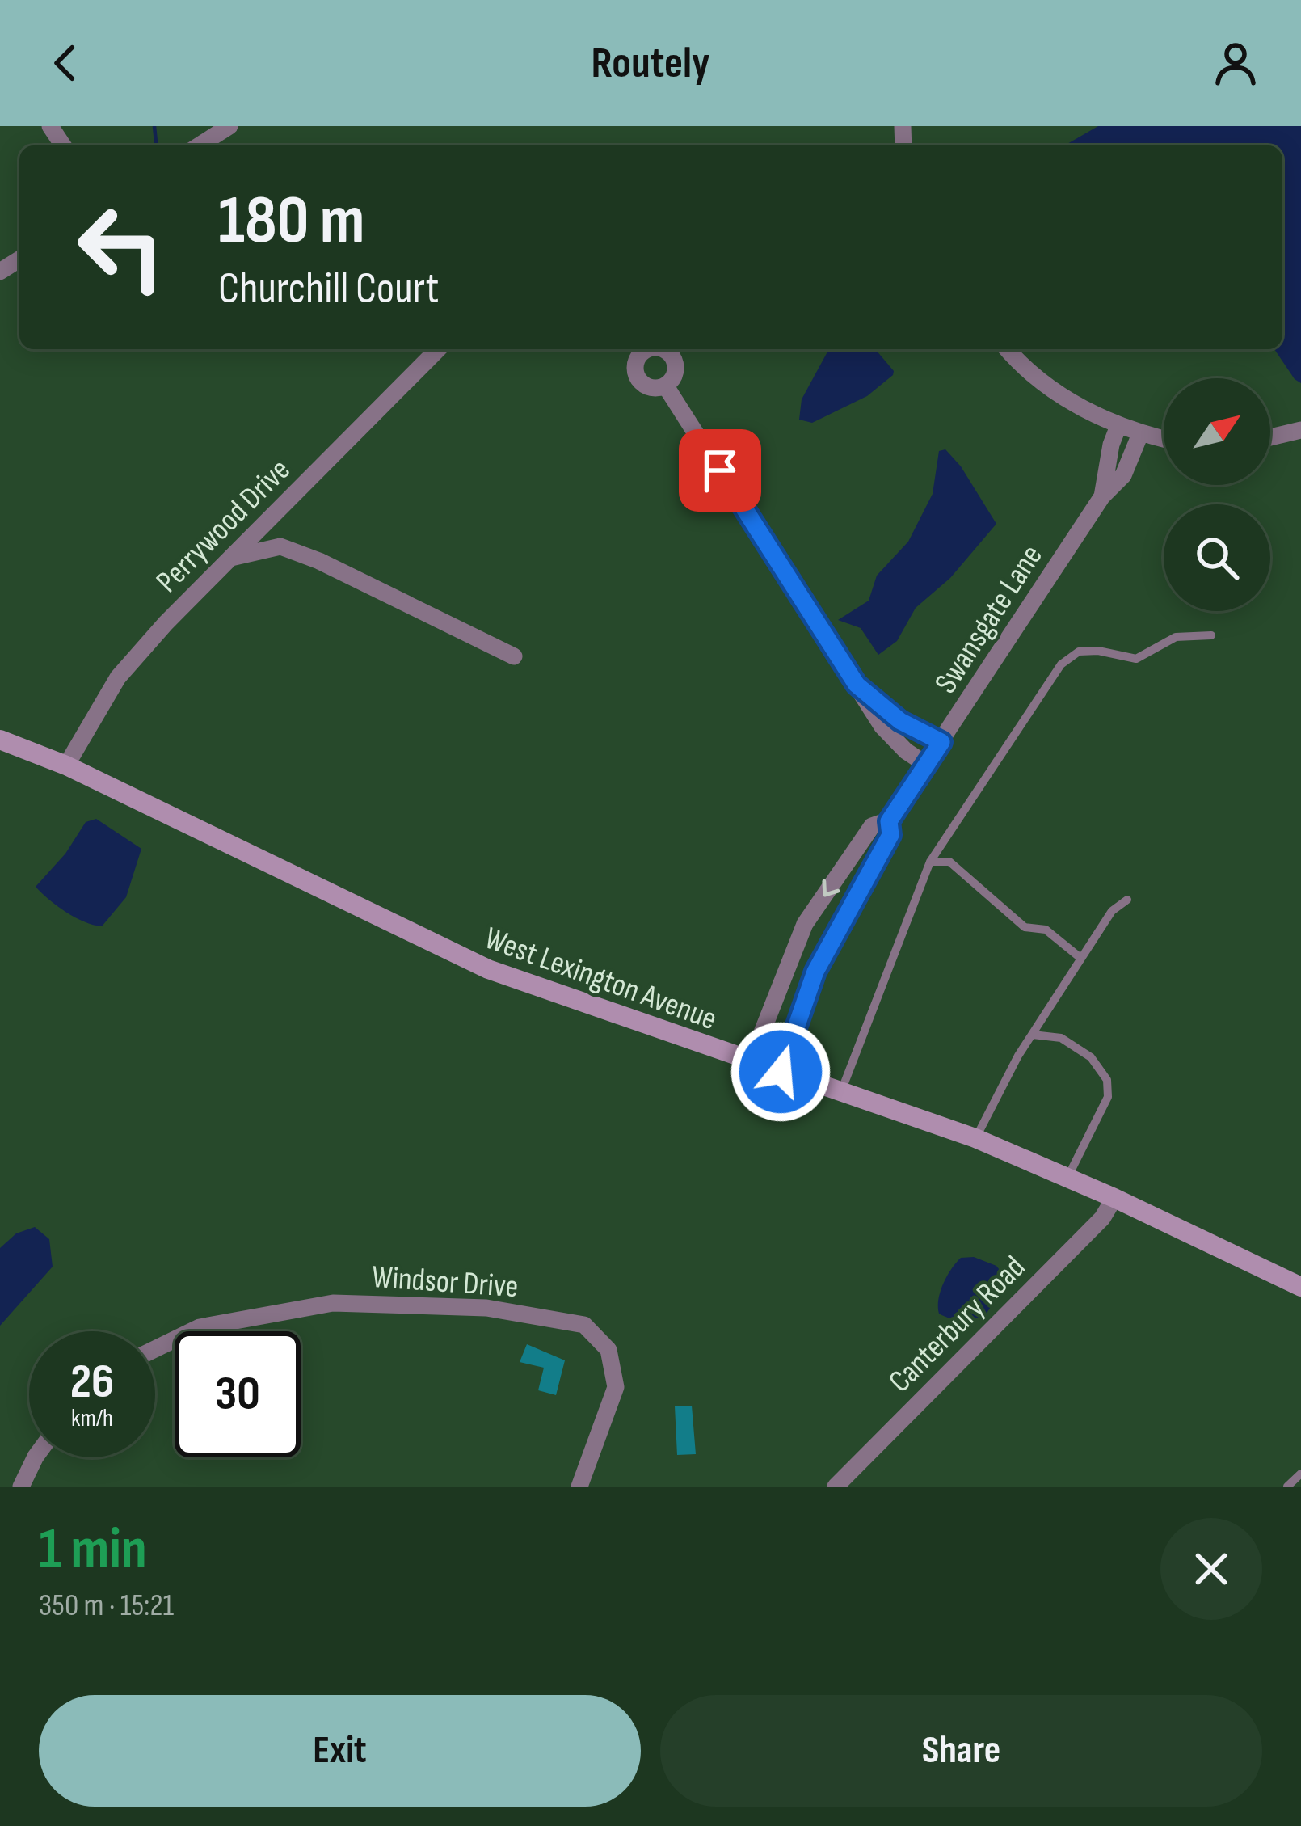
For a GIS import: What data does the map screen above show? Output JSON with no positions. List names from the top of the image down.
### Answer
{
  "streets": {
    "street": [
      "Perrywood Drive",
      "Swansgate Lane",
      "West Lexington Avenue",
      "Windsor Drive",
      "Canterbury Road"
    ]
  },
  "crossings": [
    ["Perrywood Drive", "West Lexington Avenue"],
    ["Swansgate Lane", "West Lexington Avenue"],
    ["West Lexington Avenue", "Canterbury Road"]
  ],
  "north": "top right",
  "page": {
    "header": "Routely",
    "turn": ["180 m", "Churchill Court"],
    "speed": "26 km/h",
    "limit": "30",
    "heading": ["1 min", "350 m · 15:21"],
    "buttons": ["Exit", "Share"]
  }
}
